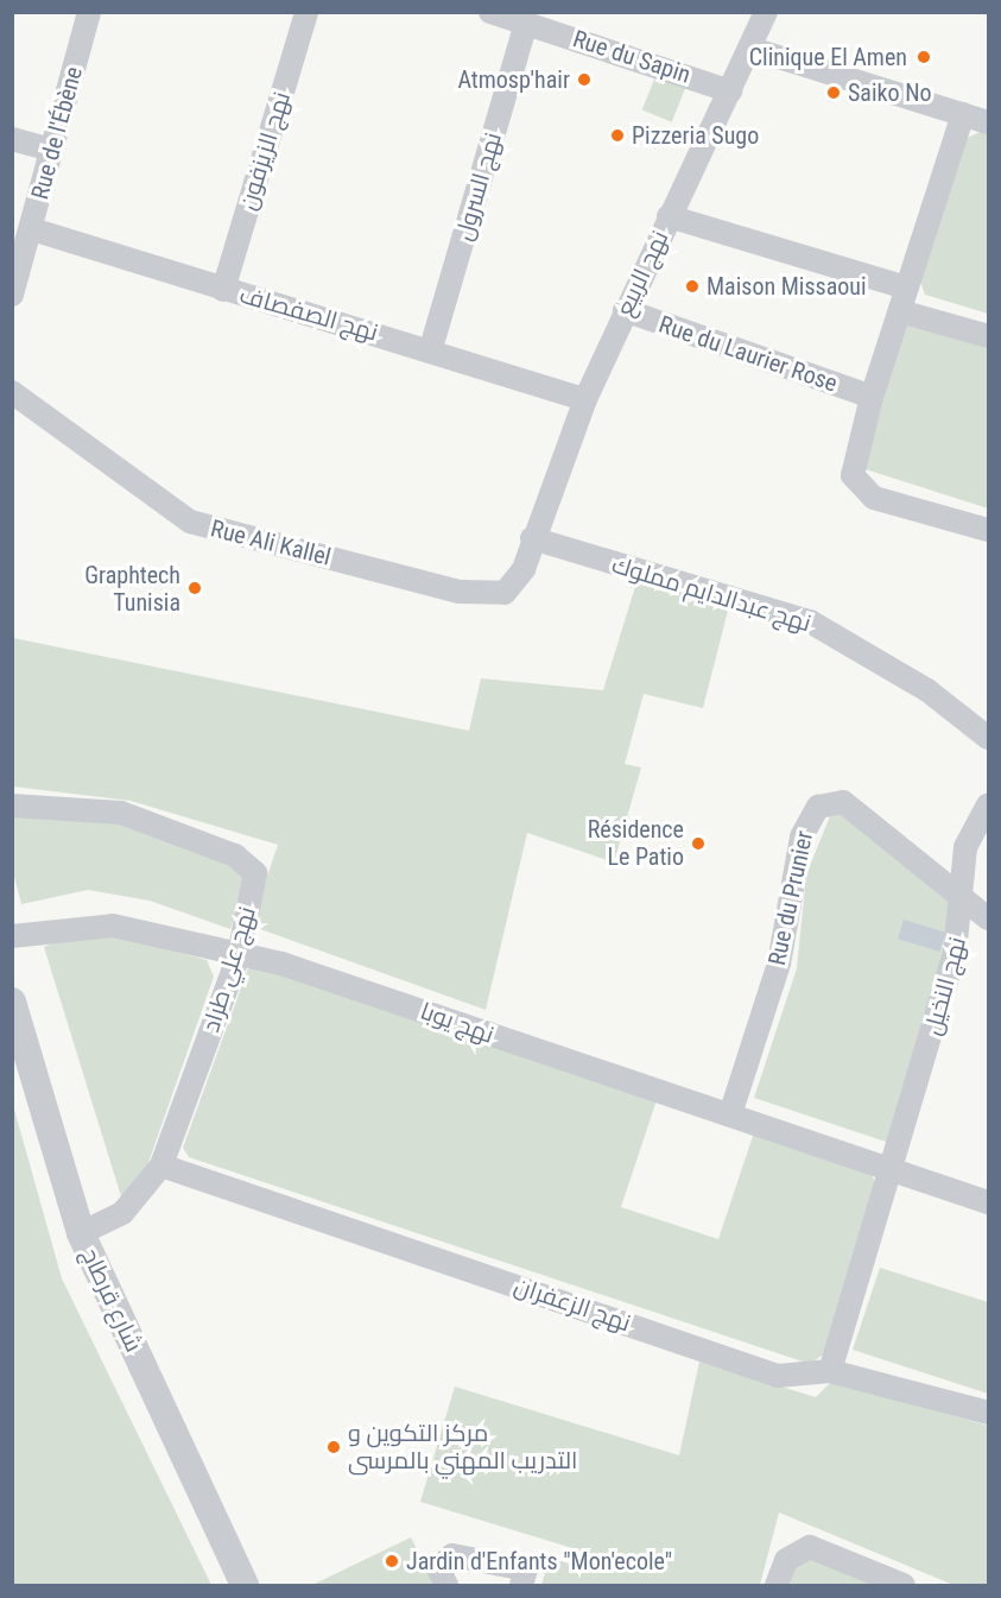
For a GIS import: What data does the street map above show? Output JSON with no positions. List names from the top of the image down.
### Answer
{
  "streets": {
    "street": [
      "Rue du Sapin",
      "Rue de l'Ébène",
      "نهج الزيزفون",
      "نهج السرول",
      "نهج الربيع",
      "نهج الصفصاف",
      "Rue du Laurier Rose",
      "Rue Ali Kallel",
      "نهج عبدالدايم مملوك",
      "Rue du Prunier",
      "نهج علي طراد",
      "نهج النخيل",
      "نهج يوبا",
      "شارع قرطاج",
      "نهج الزعفران"
    ]
  },
  "crossings": [
    ["Rue du Sapin", "نهج السرول"],
    ["Rue du Sapin", "نهج الربيع"],
    ["Rue de l'Ébène", "نهج الصفصاف"],
    ["نهج الزيزفون", "نهج الصفصاف"],
    ["نهج السرول", "نهج الصفصاف"],
    ["نهج الربيع", "نهج الصفصاف"],
    ["نهج الربيع", "Rue du Laurier Rose"],
    ["نهج الربيع", "Rue Ali Kallel"],
    ["نهج الربيع", "نهج عبدالدايم مملوك"],
    ["Rue Ali Kallel", "نهج عبدالدايم مملوك"],
    ["Rue du Prunier", "نهج النخيل"],
    ["Rue du Prunier", "نهج يوبا"],
    ["نهج علي طراد", "نهج يوبا"],
    ["نهج علي طراد", "شارع قرطاج"],
    ["نهج علي طراد", "نهج الزعفران"],
    ["نهج النخيل", "نهج يوبا"]
  ],
  "places": [
    "Clinique El Amen",
    "Atmosp'hair",
    "Saiko No",
    "Pizzeria Sugo",
    "Maison Missaoui",
    "Graphtech Tunisia",
    "Résidence Le Patio",
    "مركز التكوين و التدريب المهني بالمرسى",
    "Jardin d'Enfants \"Mon'ecole\""
  ]
}
